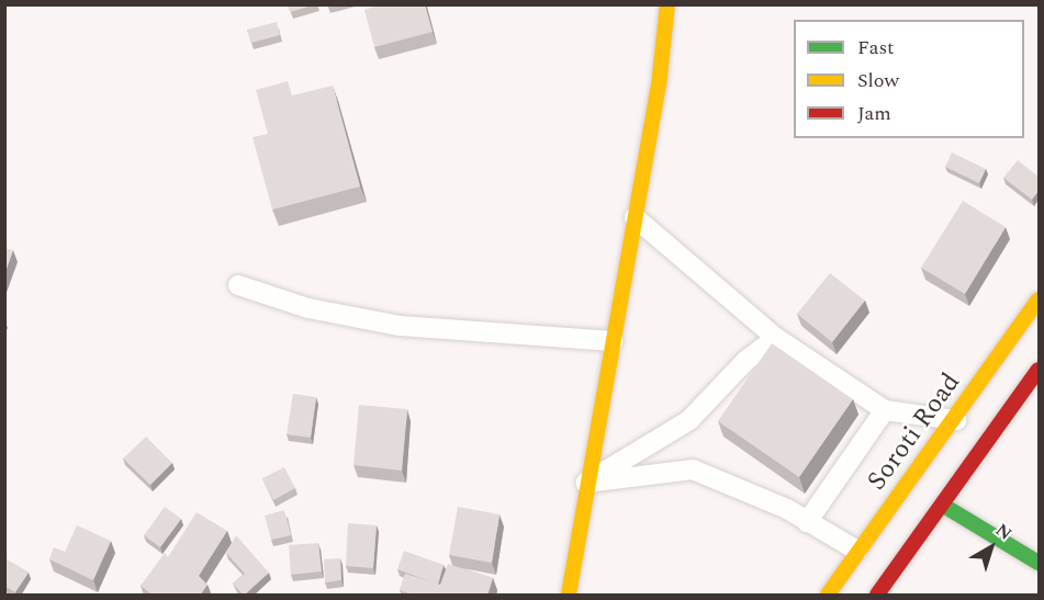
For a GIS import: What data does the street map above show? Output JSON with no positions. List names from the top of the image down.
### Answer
{
  "streets": {
    "street": ["Soroti Road"]
  },
  "legend": ["Fast", "Slow", "Jam"],
  "north": "top right"
}
